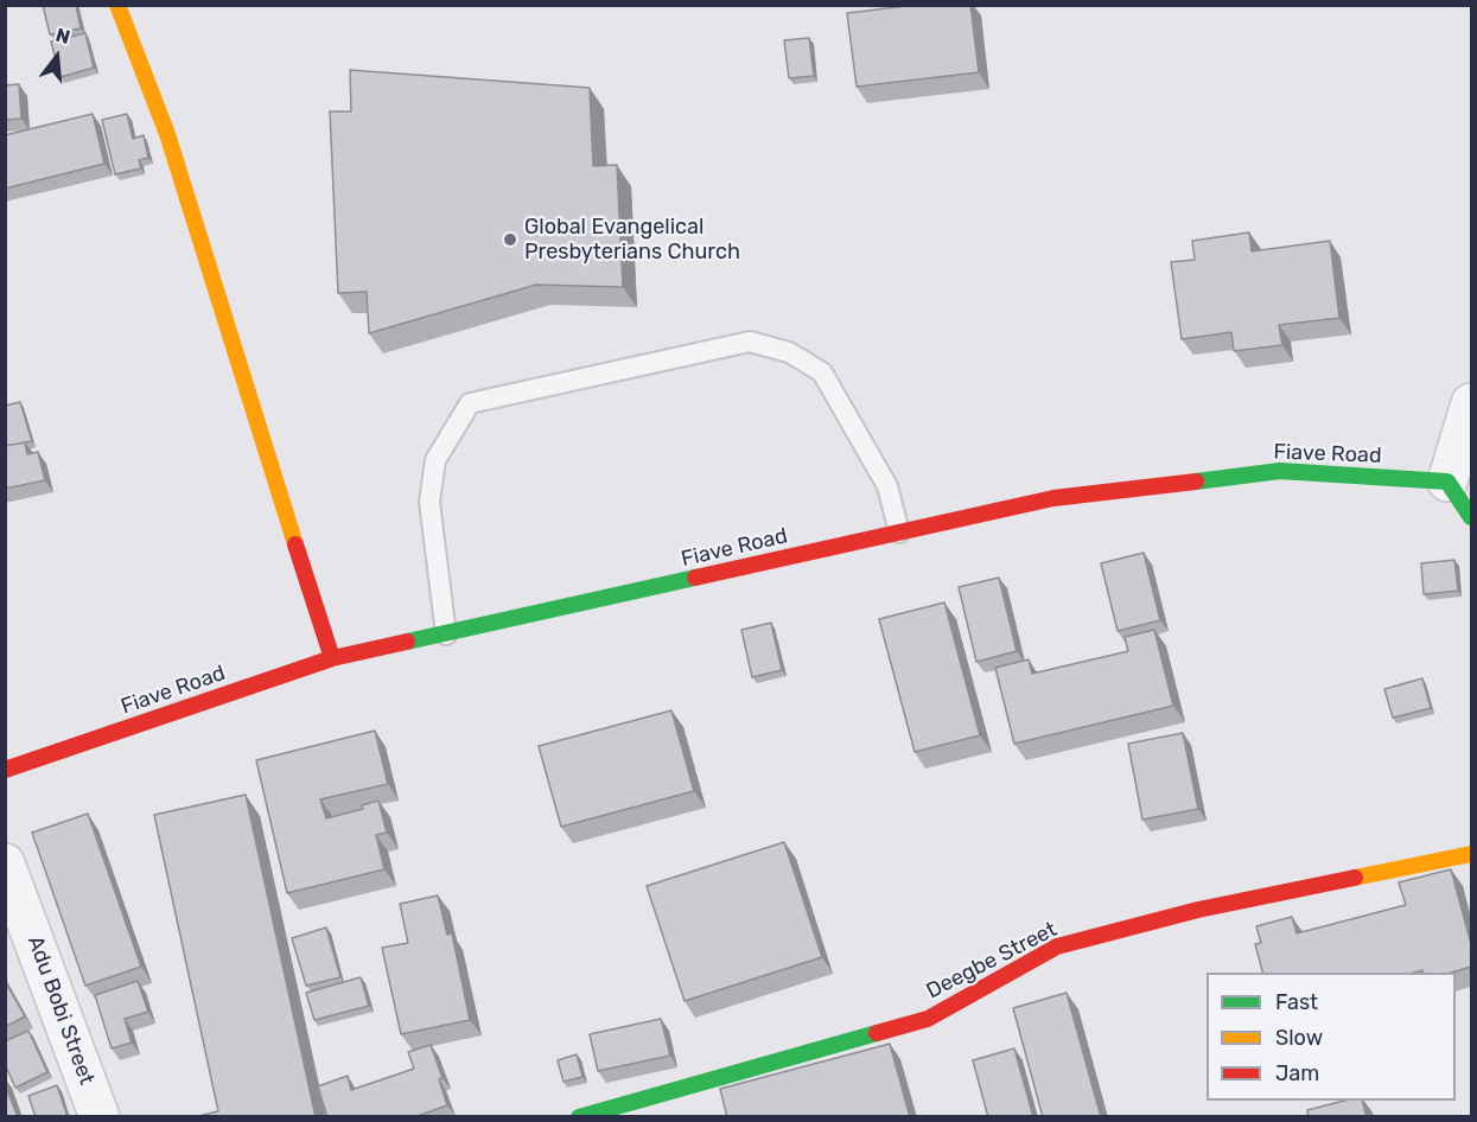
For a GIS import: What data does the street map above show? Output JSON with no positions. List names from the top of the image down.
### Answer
{
  "streets": {
    "street": ["Fiave Road", "Deegbe Street", "Adu Bobi Street"]
  },
  "places": ["Global Evangelical Presbyterians Church"],
  "legend": ["Fast", "Slow", "Jam"],
  "north": "top"
}
